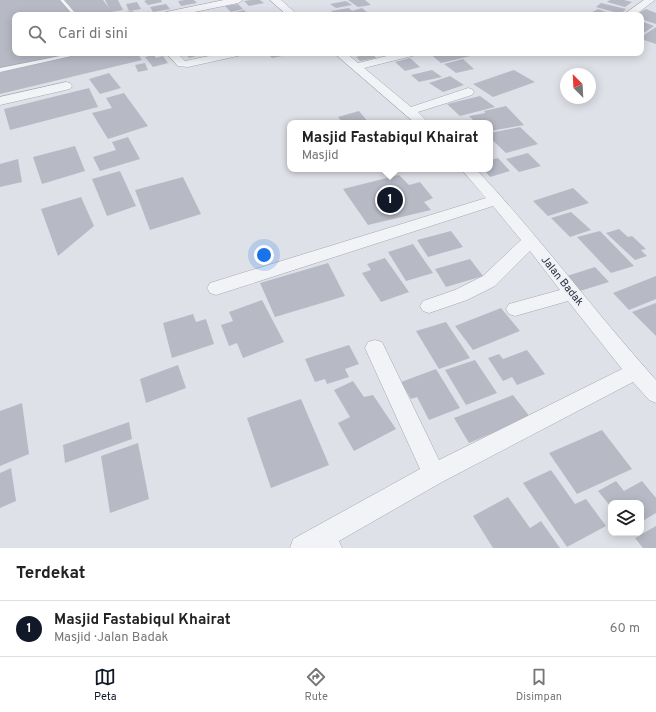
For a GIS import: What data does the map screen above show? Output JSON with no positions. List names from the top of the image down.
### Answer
{
  "streets": {
    "street": ["Jalan Badak"]
  },
  "north": "top left",
  "page": {
    "search": "Cari di sini",
    "popup": ["Masjid Fastabiqul Khairat", "Masjid"],
    "pins": "1",
    "heading": "Terdekat",
    "list": [
      {
        "mark": "1",
        "name": "Masjid Fastabiqul Khairat",
        "note": "Masjid · Jalan Badak",
        "value": "60 m"
      }
    ],
    "nav": ["Peta", "Rute", "Disimpan"]
  }
}
